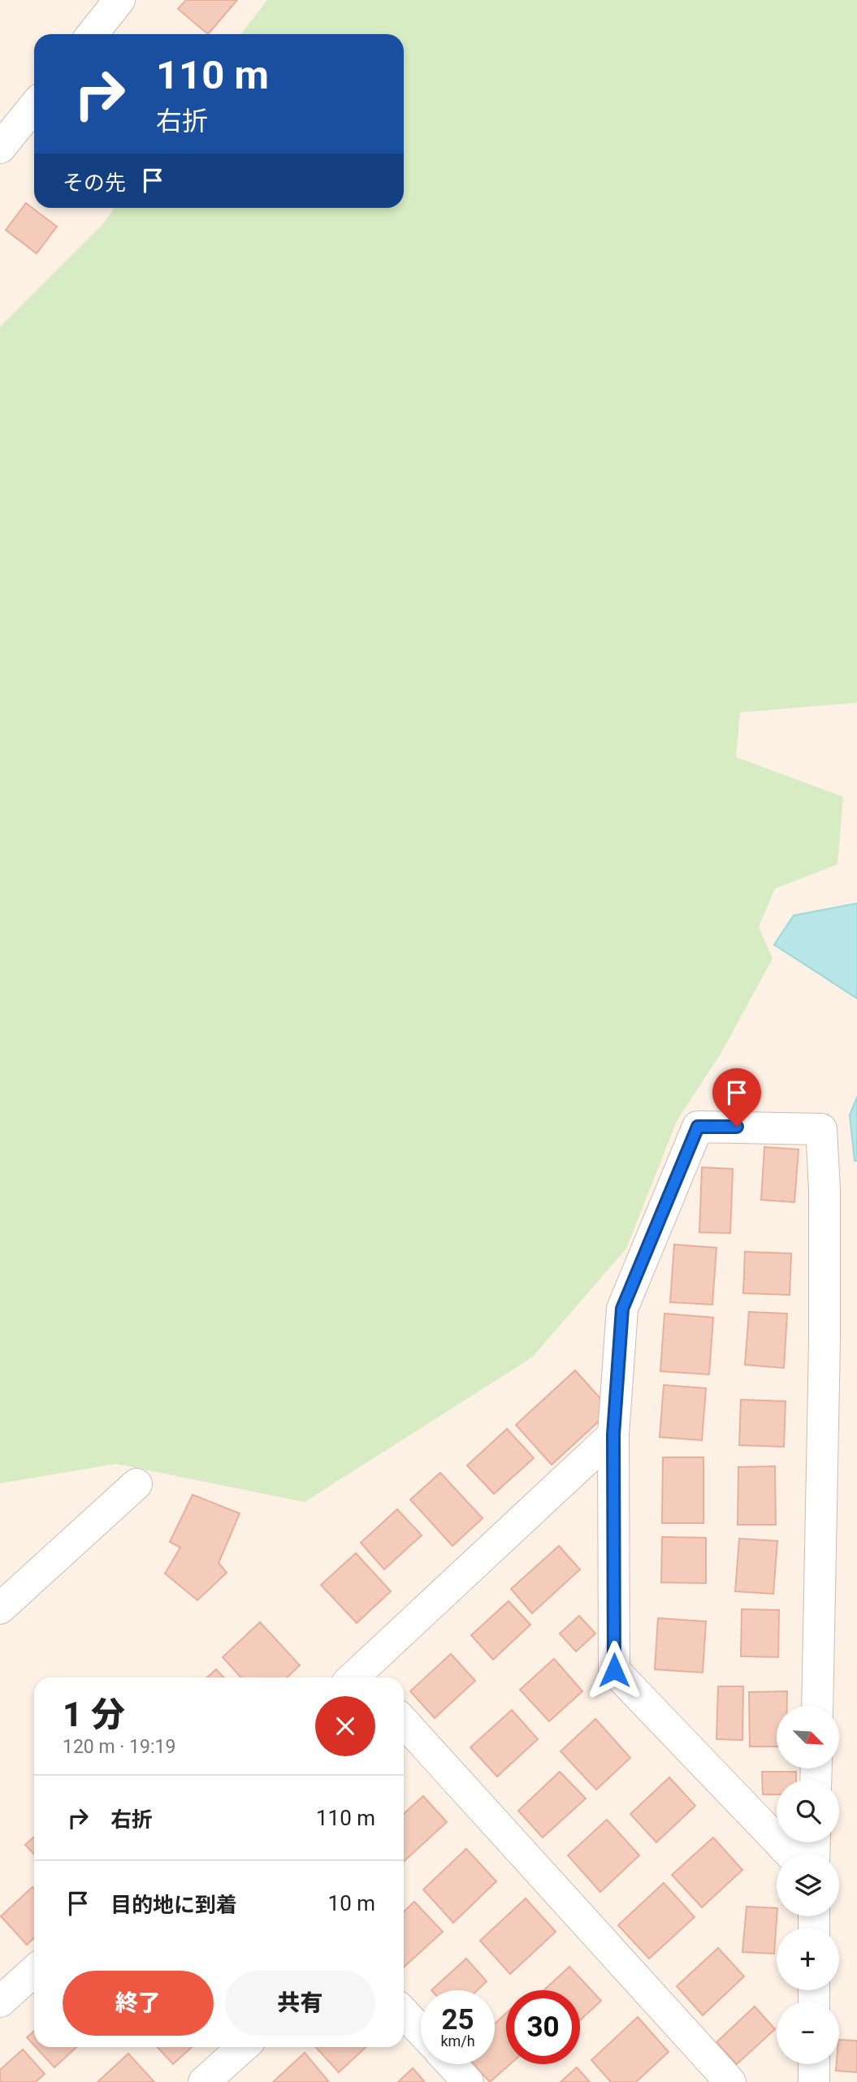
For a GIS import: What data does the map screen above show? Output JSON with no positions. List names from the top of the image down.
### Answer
{
  "north": "bottom right",
  "page": {
    "turn": ["110 m", "右折"],
    "then": "その先",
    "heading": ["1 分", "120 m · 19:19"],
    "map_buttons": ["+", "−"],
    "list": [
      {
        "name": "右折",
        "value": "110 m"
      },
      {
        "name": "目的地に到着",
        "value": "10 m"
      }
    ],
    "buttons": ["終了", "共有"],
    "speed": "25 km/h",
    "limit": "30"
  }
}
